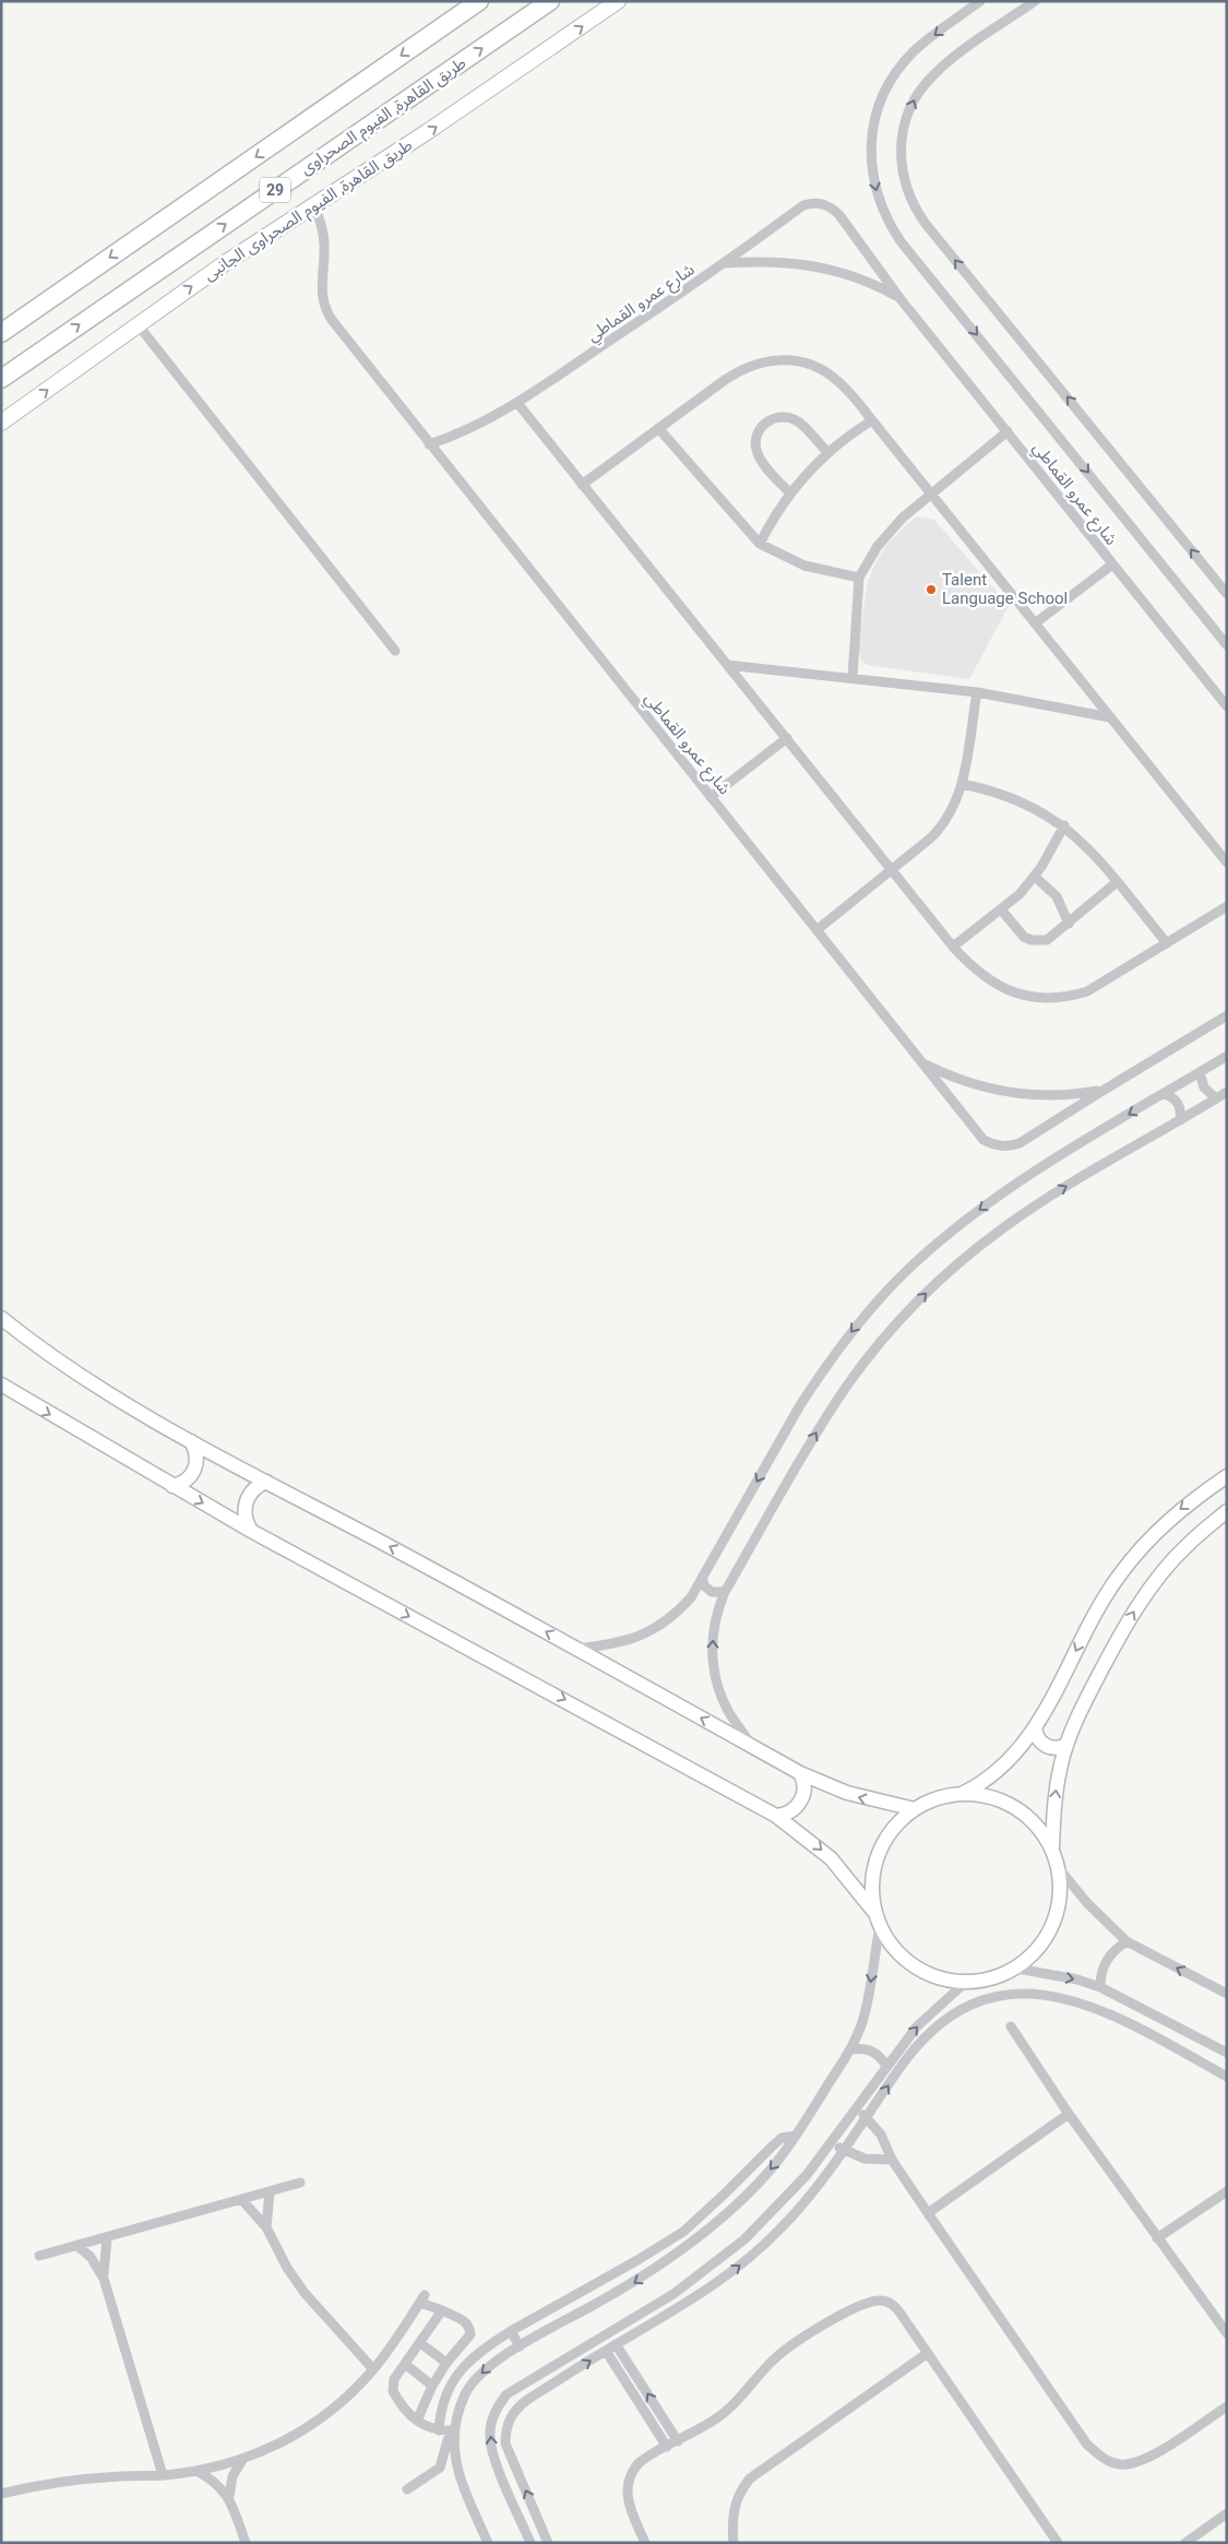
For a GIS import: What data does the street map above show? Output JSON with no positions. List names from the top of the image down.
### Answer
{
  "streets": {
    "highway": ["طريق القاهرة, الفيوم الصحراوى", "29"],
    "main road": ["طريق القاهرة, الفيوم الصحراوى الجانبى"],
    "street": ["شارع عمرو القماطي"]
  },
  "crossings": [
    ["طريق القاهرة, الفيوم الصحراوى الجانبى", "شارع عمرو القماطي"]
  ],
  "one_way": ["طريق القاهرة, الفيوم الصحراوى الجانبى"],
  "places": ["Talent Language School"]
}
